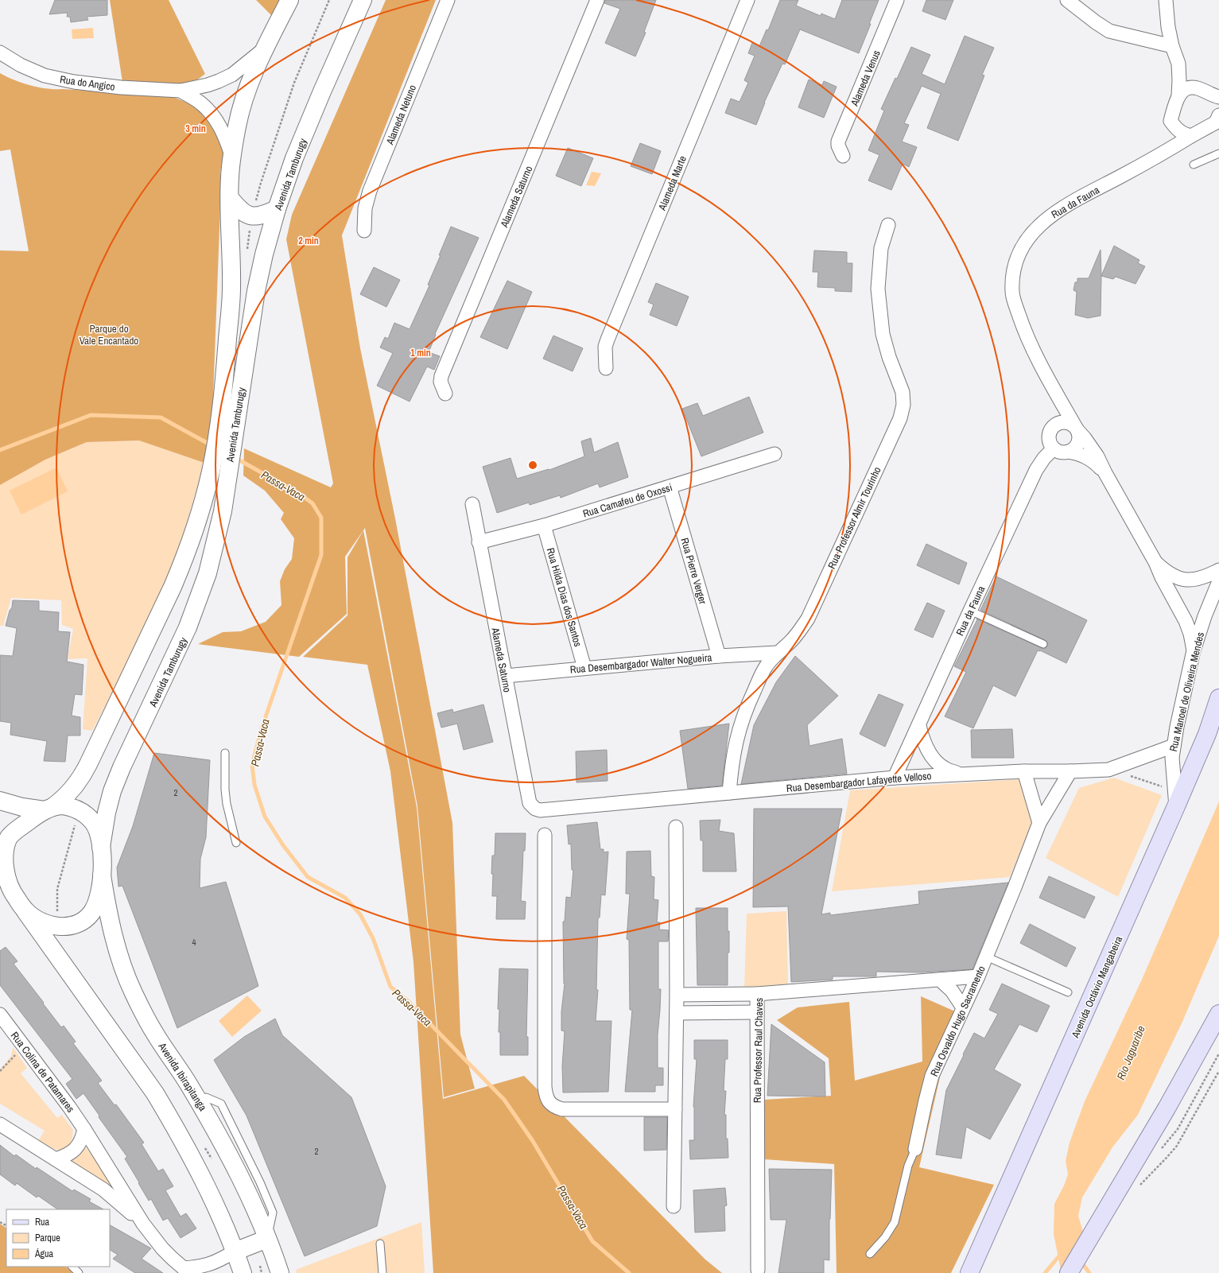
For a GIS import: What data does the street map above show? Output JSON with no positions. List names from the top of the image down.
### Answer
{
  "streets": {
    "main road": ["Avenida Tamburugy", "Avenida Octávio Mangabeira", "Avenida Ibirapitanga"],
    "street": [
      "Alameda Venus",
      "Rua do Angico",
      "Alameda Netuno",
      "Alameda Marte",
      "Alameda Saturno",
      "Rua da Fauna",
      "Rua Camafeu de Oxossi",
      "Rua Professor Almir Tourinho",
      "Rua Pierre Verger",
      "Rua Hilda Dias dos Santos",
      "Rua Desembargador Walter Nogueira",
      "Rua Manoel de Oliveira Mendes",
      "Rua Desembargador Lafayette Velloso",
      "Rua Osvaldo Hugo Sacramento",
      "Rua Professor Raul Chaves",
      "Rua Colina de Patamares"
    ]
  },
  "crossings": [
    ["Rua do Angico", "Avenida Tamburugy"],
    ["Alameda Saturno", "Rua Camafeu de Oxossi"],
    ["Alameda Saturno", "Rua Desembargador Walter Nogueira"],
    ["Alameda Saturno", "Rua Desembargador Lafayette Velloso"],
    ["Rua da Fauna", "Rua Desembargador Lafayette Velloso"],
    ["Rua Camafeu de Oxossi", "Rua Pierre Verger"],
    ["Rua Camafeu de Oxossi", "Rua Hilda Dias dos Santos"],
    ["Rua Professor Almir Tourinho", "Rua Desembargador Walter Nogueira"],
    ["Rua Professor Almir Tourinho", "Rua Desembargador Lafayette Velloso"],
    ["Rua Pierre Verger", "Rua Desembargador Walter Nogueira"],
    ["Rua Hilda Dias dos Santos", "Rua Desembargador Walter Nogueira"],
    ["Rua Manoel de Oliveira Mendes", "Rua Desembargador Lafayette Velloso"],
    ["Rua Manoel de Oliveira Mendes", "Avenida Octávio Mangabeira"],
    ["Rua Desembargador Lafayette Velloso", "Rua Osvaldo Hugo Sacramento"],
    ["Rua Osvaldo Hugo Sacramento", "Rua Professor Raul Chaves"]
  ],
  "water": ["Passa-Vaca", "Rio Jaguaribe"],
  "parks": ["Parque do Vale Encantado"],
  "house_numbers": ["2", "4", "2"],
  "legend": ["Rua", "Parque", "Água"],
  "rings": ["3 min", "2 min", "1 min"]
}
